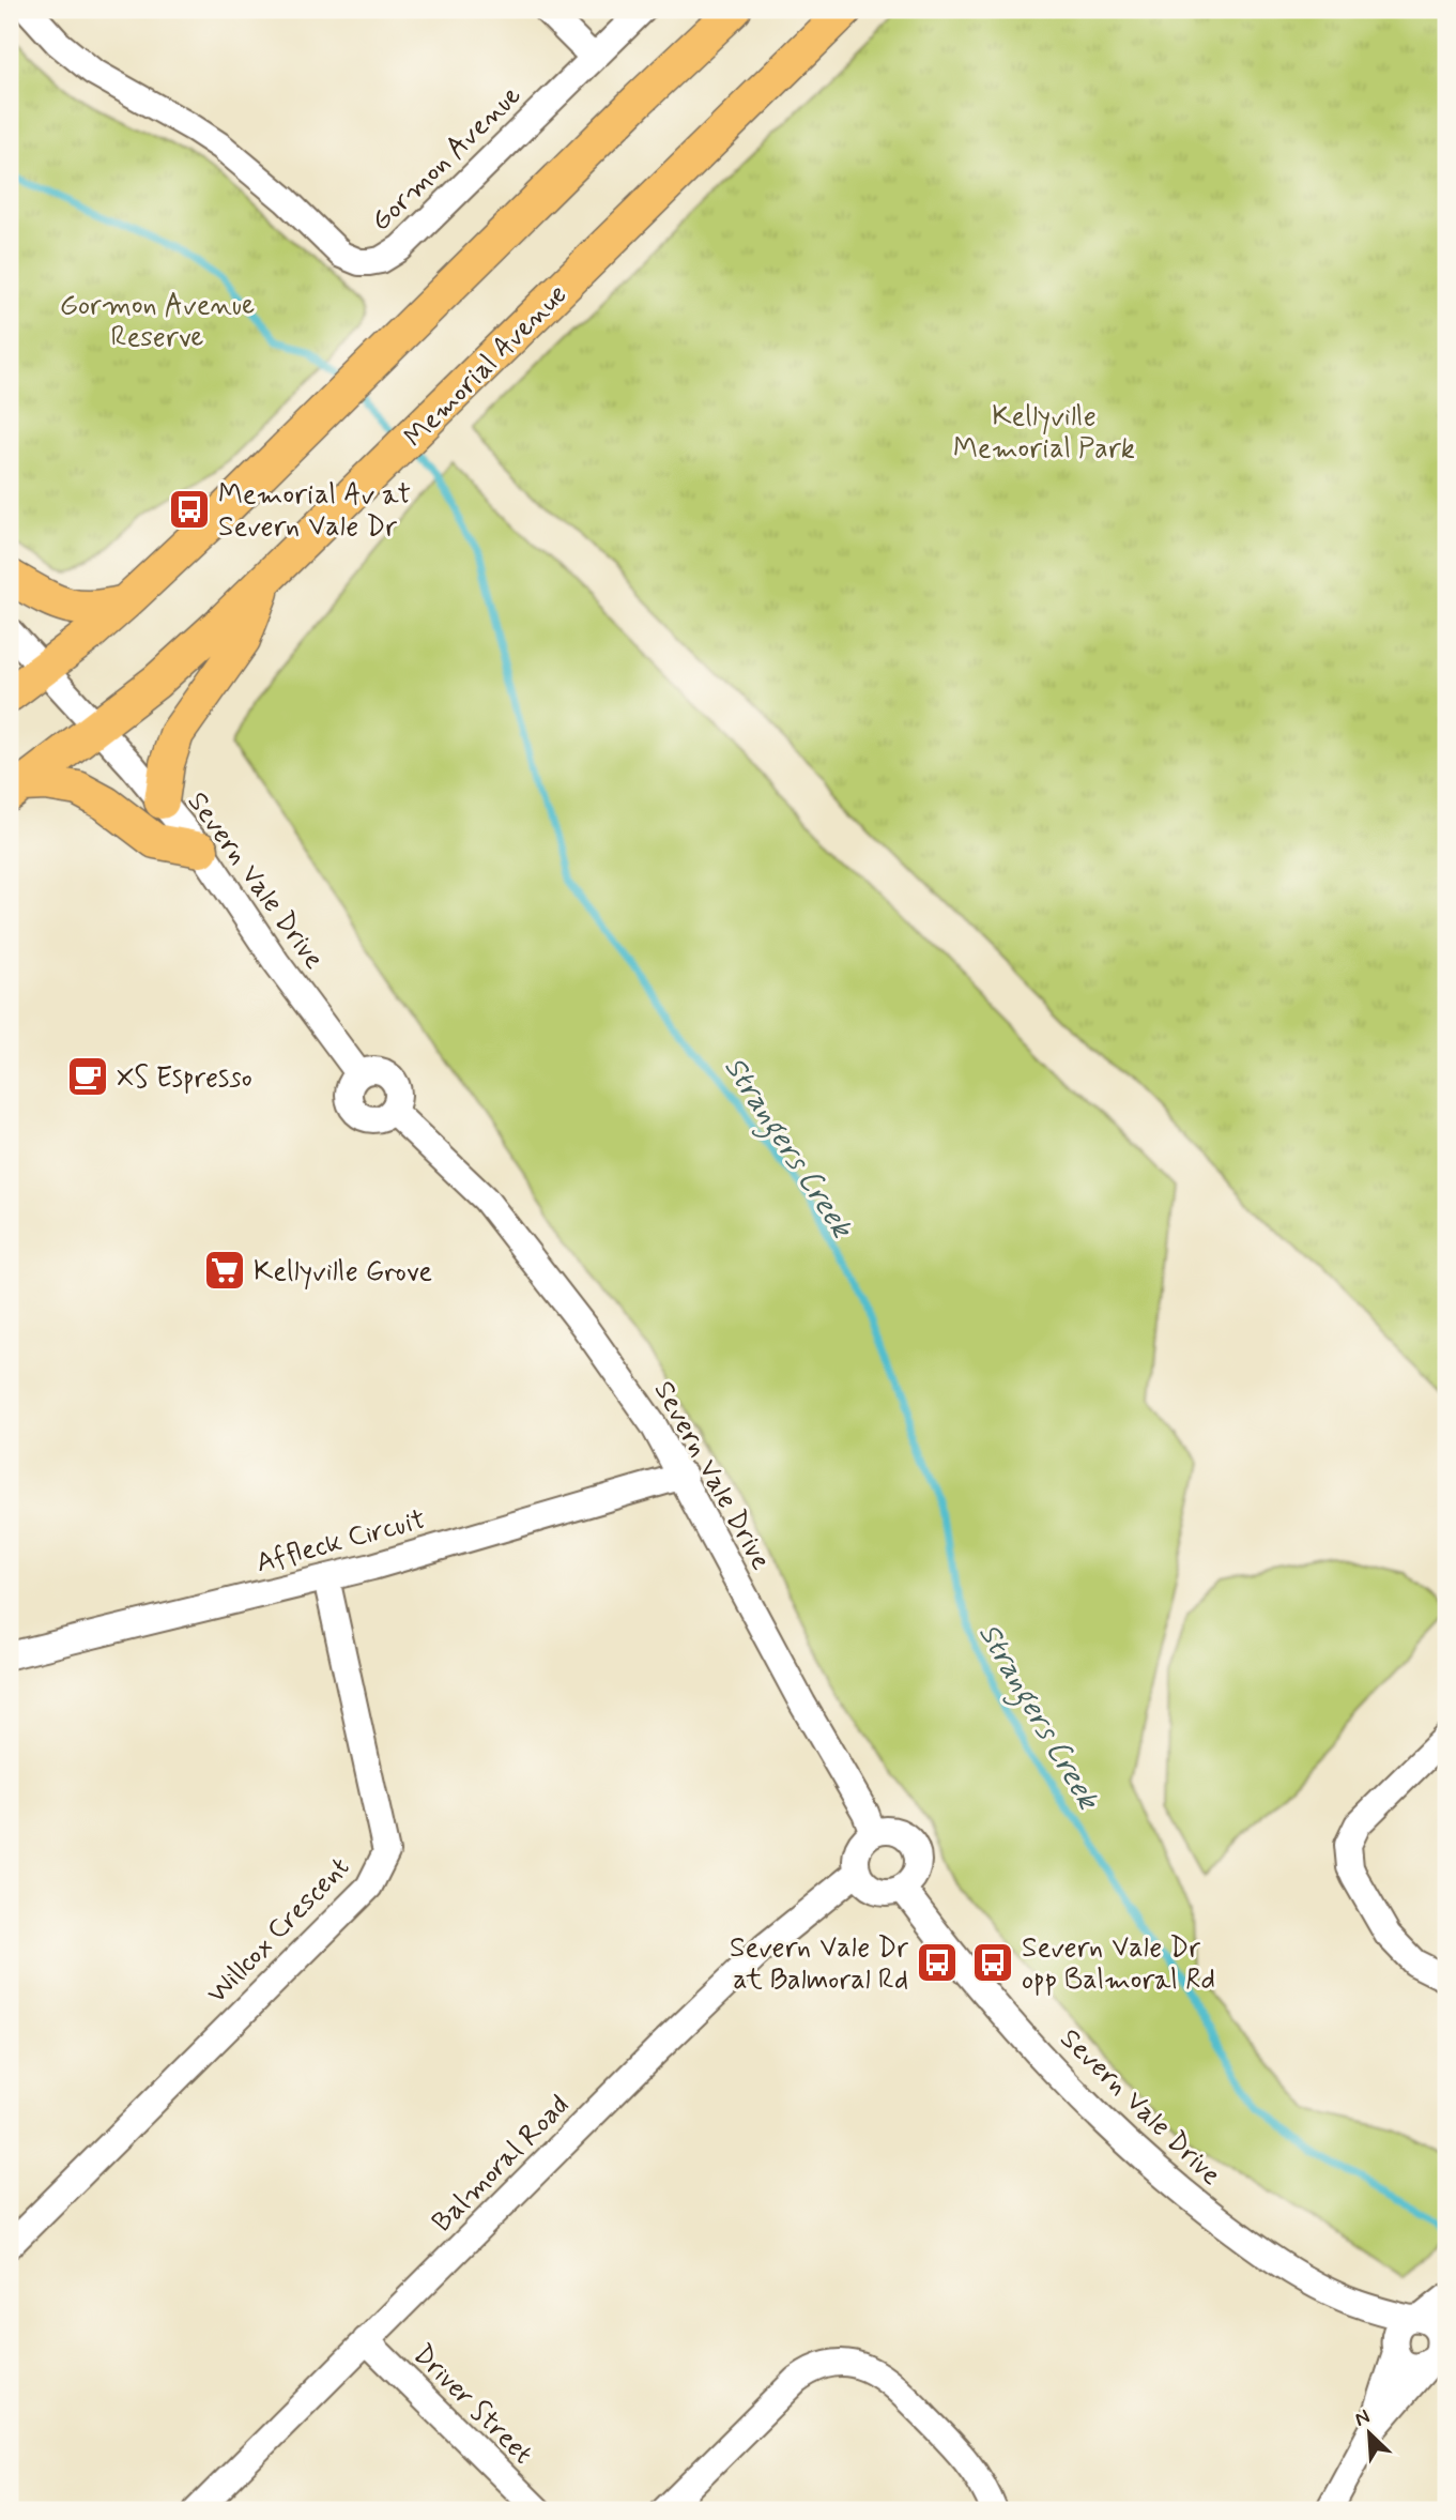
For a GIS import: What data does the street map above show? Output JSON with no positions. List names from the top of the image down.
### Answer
{
  "streets": {
    "main road": ["Memorial Avenue"],
    "street": [
      "Gormon Avenue",
      "Severn Vale Drive",
      "Affleck Circuit",
      "Willcox Crescent",
      "Balmoral Road",
      "Driver Street"
    ]
  },
  "crossings": [
    ["Memorial Avenue", "Severn Vale Drive"],
    ["Severn Vale Drive", "Affleck Circuit"],
    ["Severn Vale Drive", "Balmoral Road"],
    ["Affleck Circuit", "Willcox Crescent"],
    ["Balmoral Road", "Driver Street"]
  ],
  "water": ["Strangers Creek"],
  "parks": ["Gormon Avenue Reserve", "Kellyville Memorial Park"],
  "places": {
    "bus stop": ["Memorial Av at Severn Vale Dr", "Severn Vale Dr at Balmoral Rd", "Severn Vale Dr opp Balmoral Rd"],
    "cafe": ["XS Espresso"],
    "supermarket": ["Kellyville Grove"]
  },
  "north": "top left"
}
